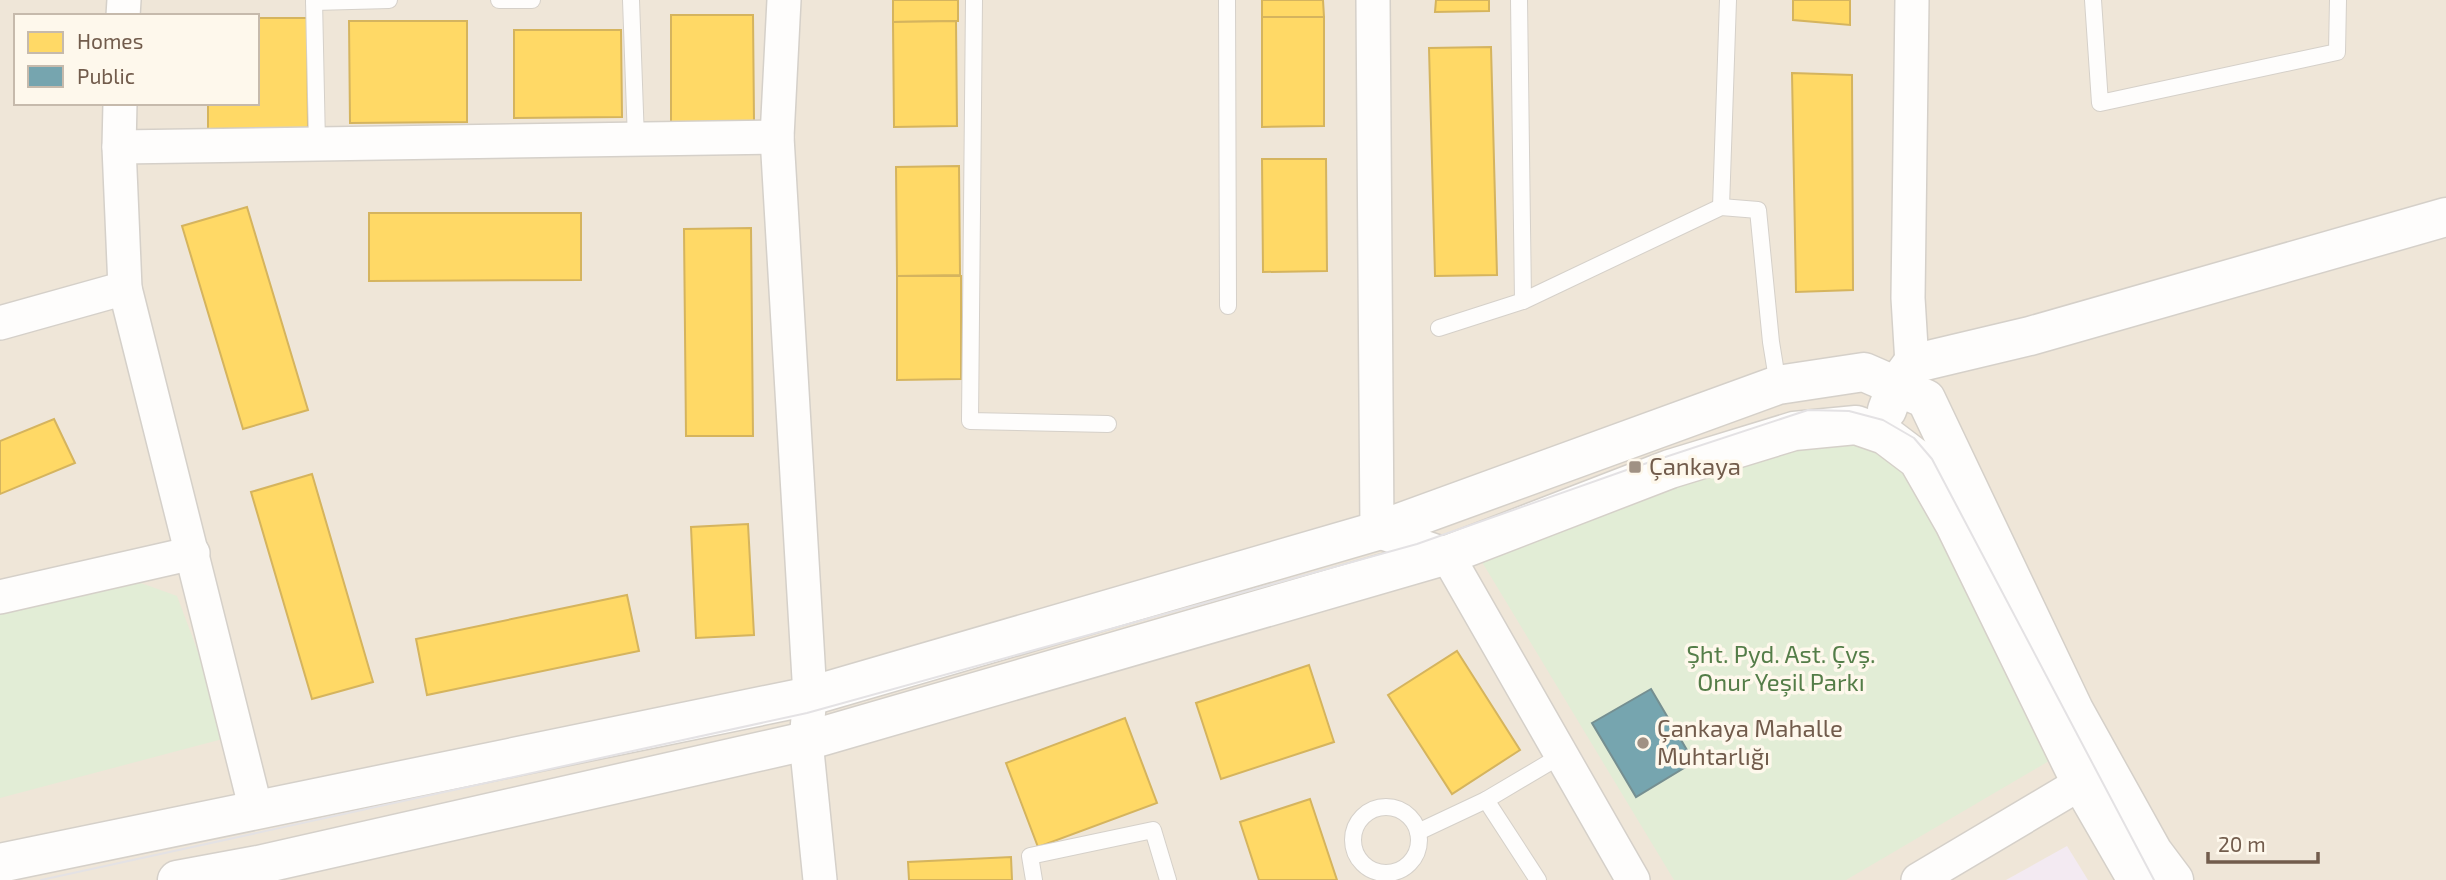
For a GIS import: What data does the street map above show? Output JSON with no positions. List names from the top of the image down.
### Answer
{
  "parks": ["Şht. Pyd. Ast. Çvş. Onur Yeşil Parkı"],
  "places": {
    "transit": ["Çankaya"],
    "other": ["Çankaya Mahalle Muhtarlığı"]
  },
  "legend": ["Homes", "Public"],
  "scale_bar": "20 m"
}
